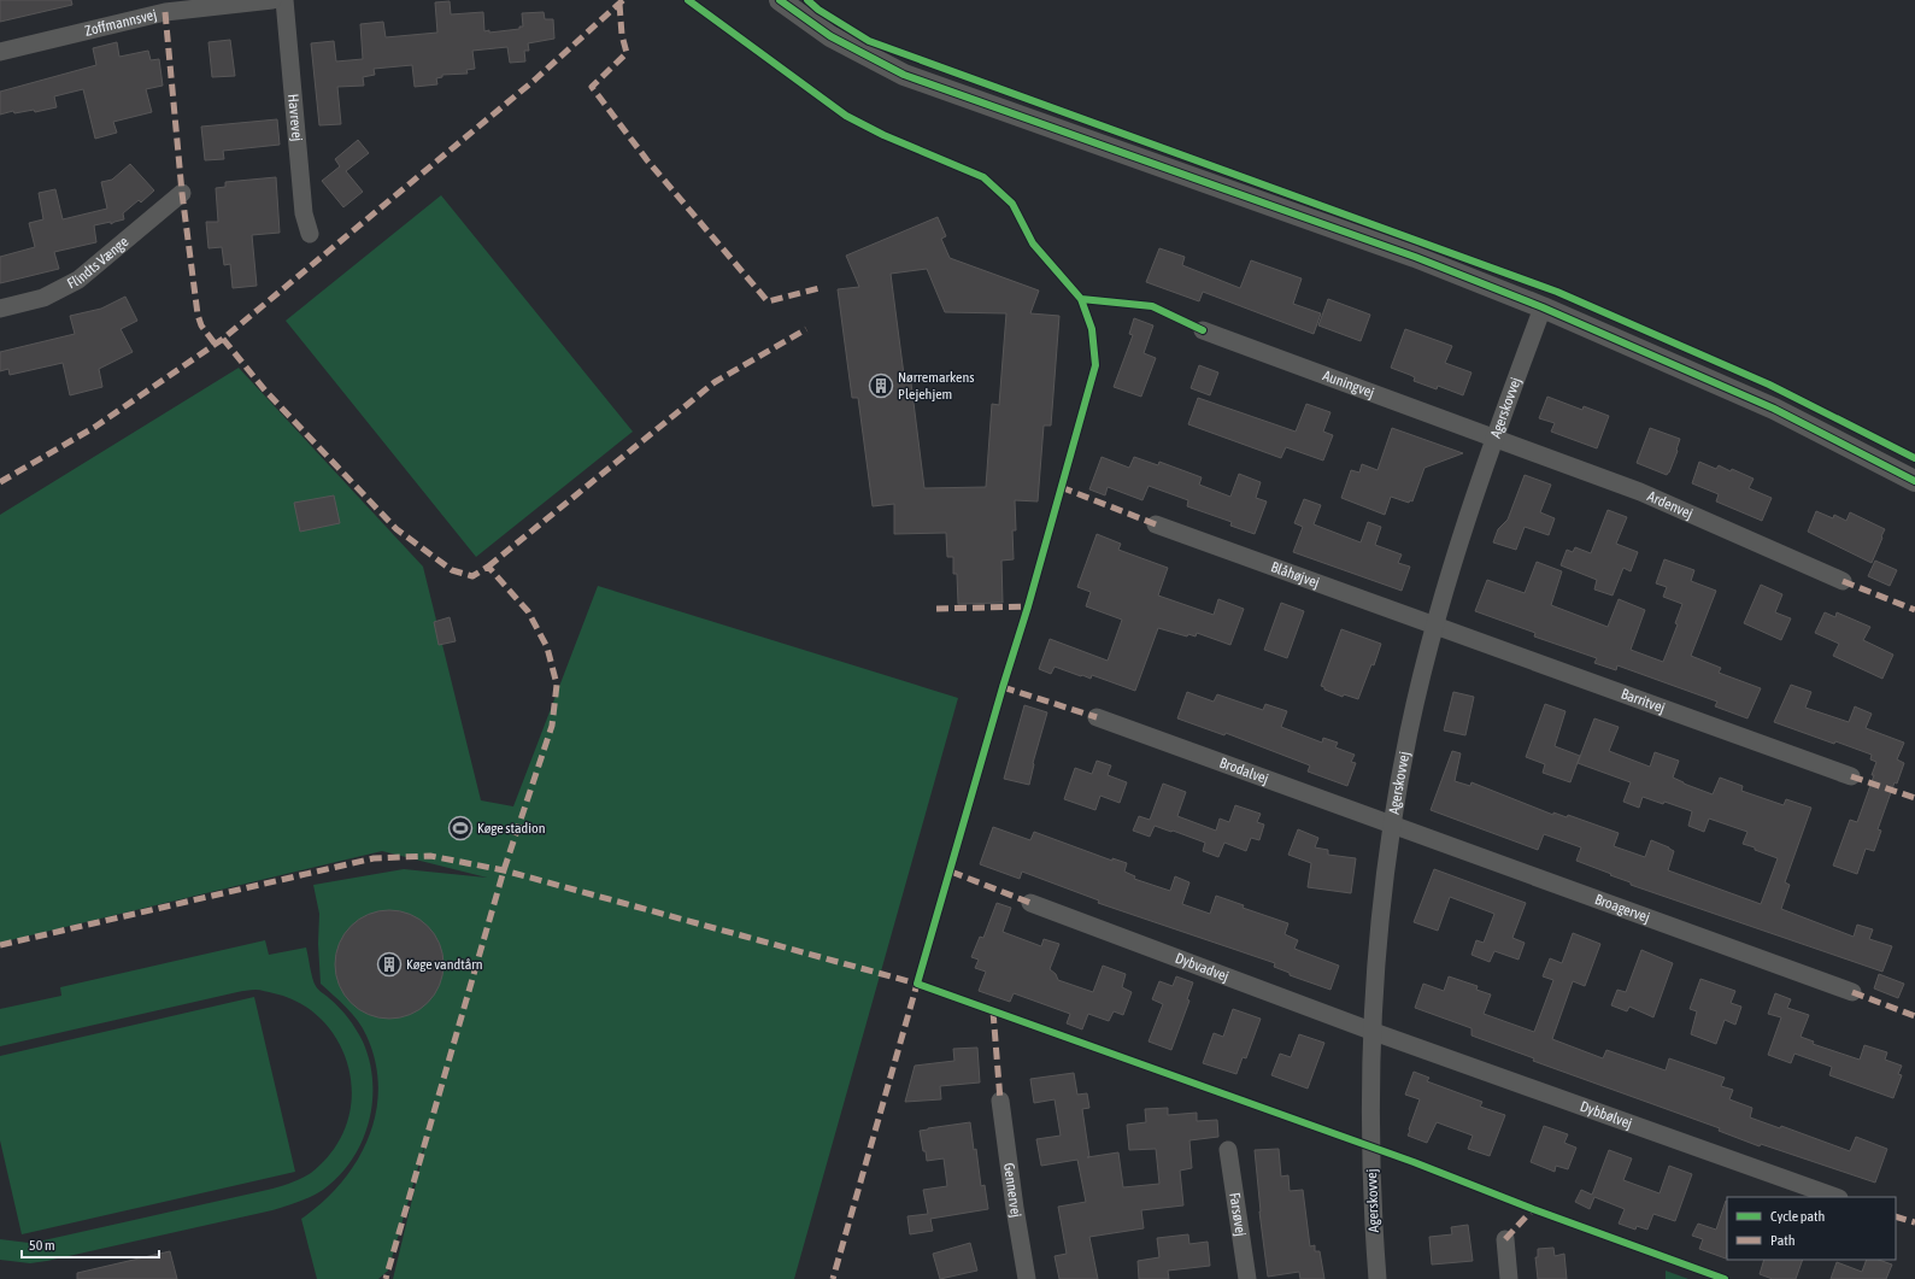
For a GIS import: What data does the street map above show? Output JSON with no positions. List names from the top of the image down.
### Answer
{
  "streets": {
    "street": [
      "Zoffmannsvej",
      "Havrevej",
      "Flindts Vænge",
      "Auningvej",
      "Agerskovvej",
      "Ardenvej",
      "Blåhøjvej",
      "Barritvej",
      "Brodalvej",
      "Broagervej",
      "Dybvadvej",
      "Dybbølvej",
      "Gennervej",
      "Farsøvej"
    ]
  },
  "crossings": [
    ["Auningvej", "Agerskovvej"],
    ["Auningvej", "Ardenvej"],
    ["Agerskovvej", "Ardenvej"],
    ["Agerskovvej", "Blåhøjvej"],
    ["Agerskovvej", "Barritvej"],
    ["Agerskovvej", "Brodalvej"],
    ["Agerskovvej", "Broagervej"],
    ["Agerskovvej", "Dybvadvej"],
    ["Agerskovvej", "Dybbølvej"],
    ["Blåhøjvej", "Barritvej"],
    ["Brodalvej", "Broagervej"],
    ["Dybvadvej", "Dybbølvej"]
  ],
  "places": {
    "building": ["Nørremarkens Plejehjem", "Køge vandtårn"],
    "sports": ["Køge stadion"]
  },
  "legend": ["Cycle path", "Path"],
  "scale_bar": "50 m"
}
